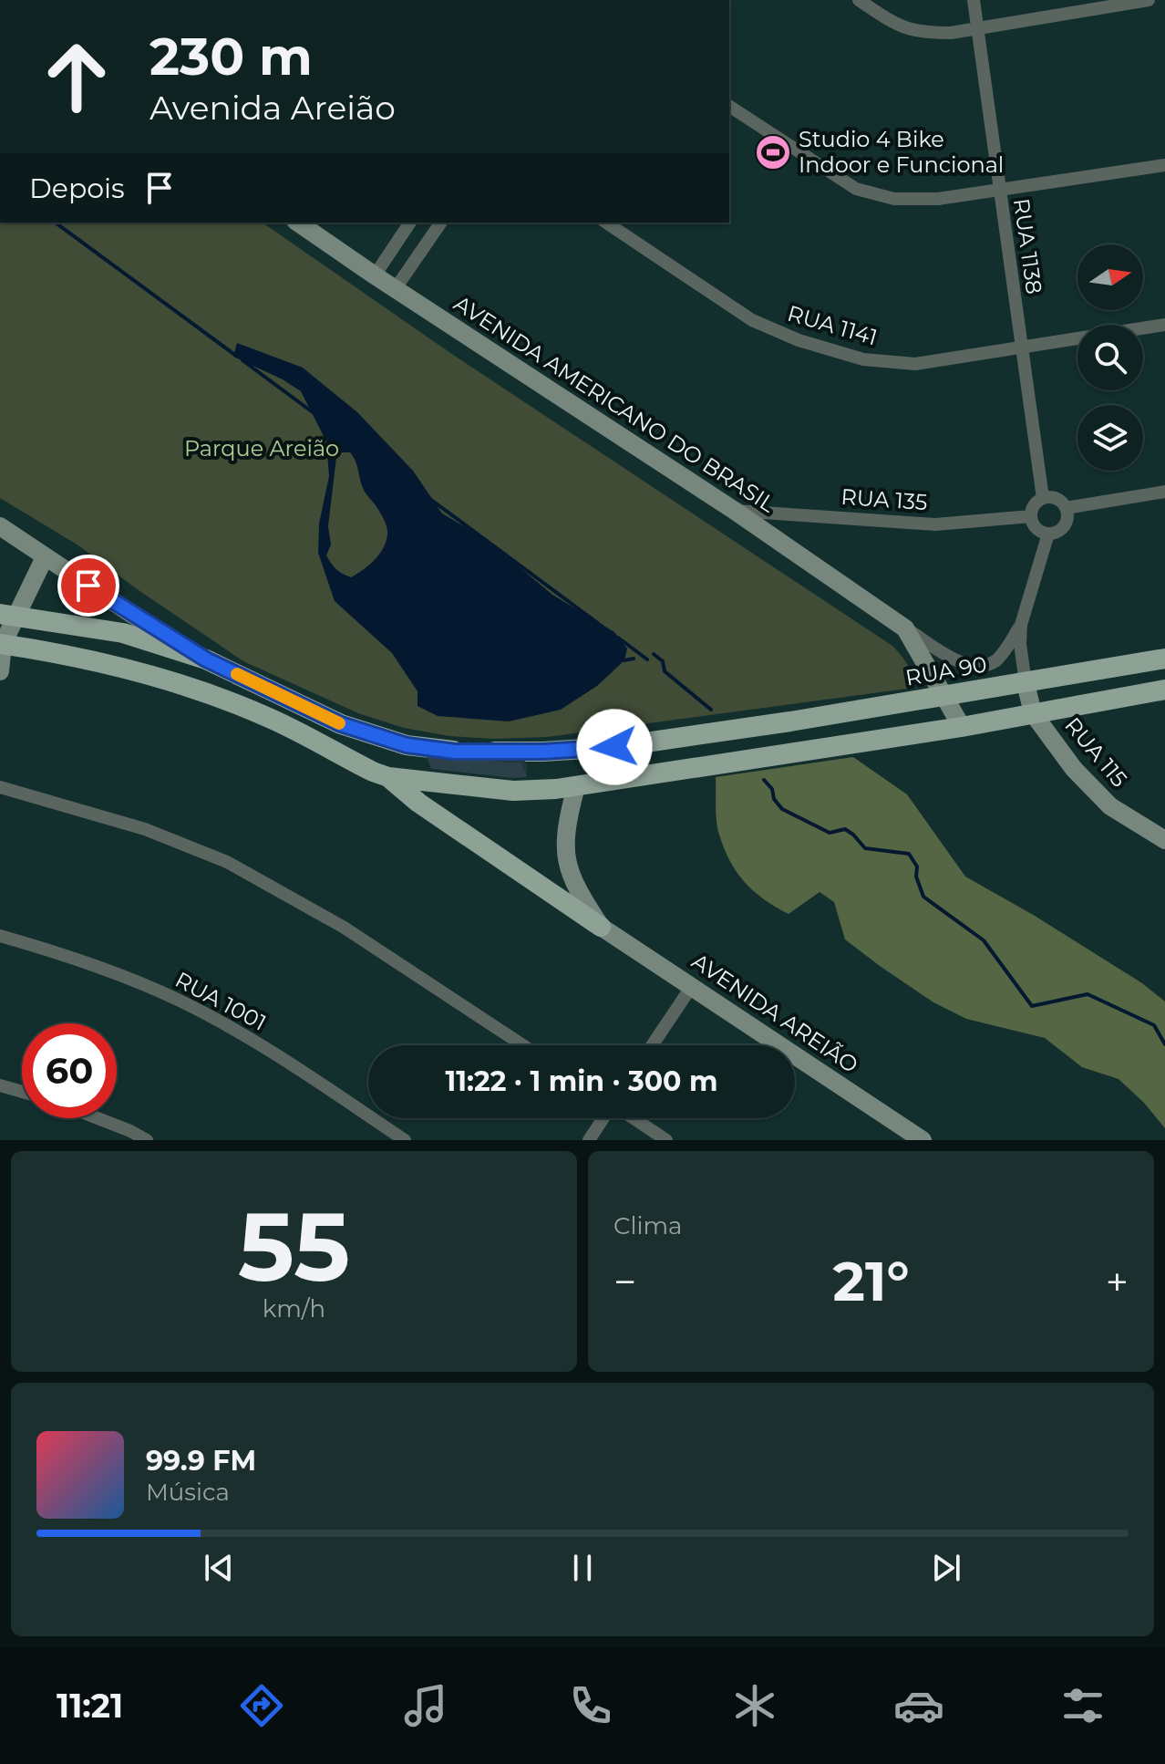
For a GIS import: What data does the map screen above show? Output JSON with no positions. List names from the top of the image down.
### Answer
{
  "streets": {
    "main road": ["RUA 90"],
    "street": [
      "RUA 1138",
      "RUA 1141",
      "AVENIDA AMERICANO DO BRASIL",
      "RUA 135",
      "RUA 115",
      "RUA 1001",
      "AVENIDA AREIÃO"
    ]
  },
  "crossings": [
    ["RUA 1138", "RUA 1141"],
    ["RUA 1138", "RUA 135"],
    ["AVENIDA AMERICANO DO BRASIL", "RUA 135"],
    ["AVENIDA AMERICANO DO BRASIL", "RUA 90"]
  ],
  "parks": ["Parque Areião"],
  "places": {
    "sports": ["Studio 4 Bike Indoor e Funcional"]
  },
  "north": "right",
  "page": {
    "turn": ["230 m", "Avenida Areião"],
    "then": "Depois",
    "limit": "60",
    "trip": "11:22 · 1 min · 300 m",
    "tile": [
      ["55", "km/h"],
      "Clima"
    ],
    "heat": ["−", "21°", "+"],
    "song": ["99.9 FM", "Música"],
    "tabs": "11:21"
  }
}
